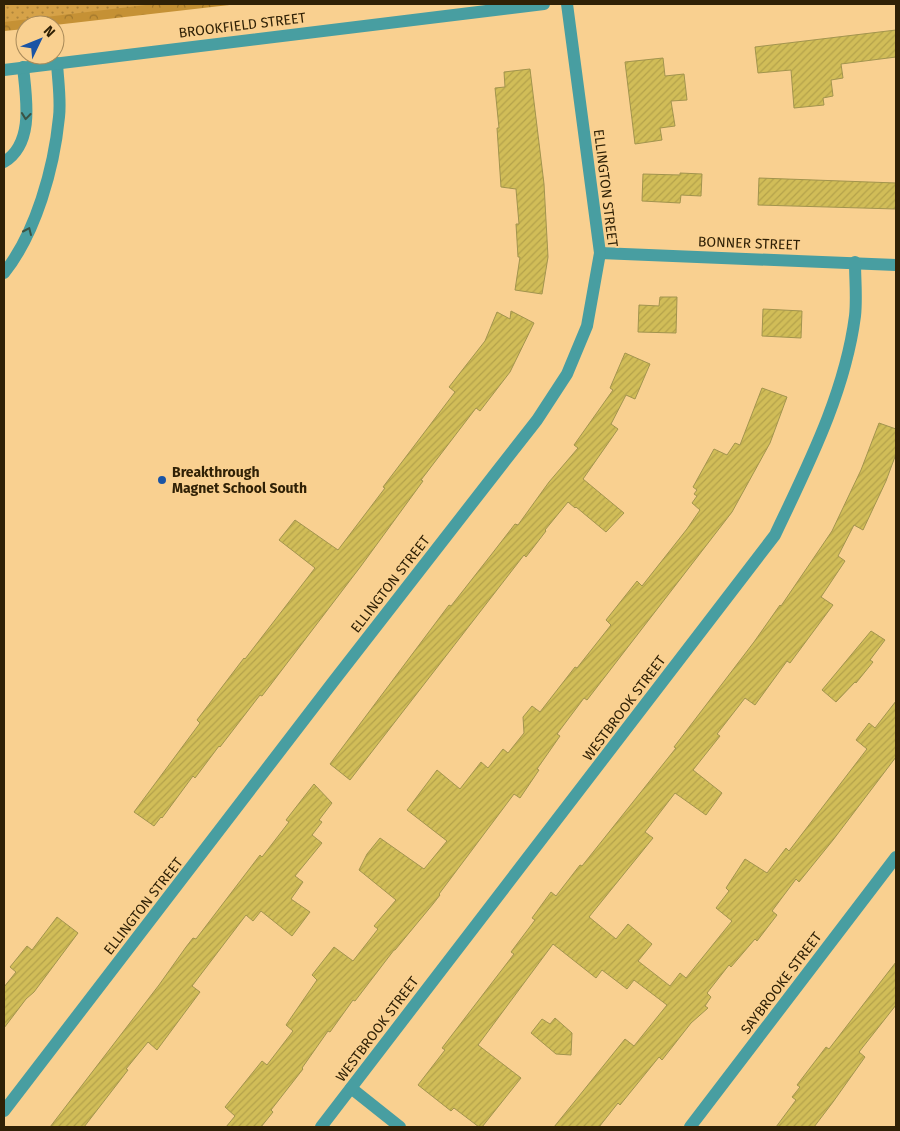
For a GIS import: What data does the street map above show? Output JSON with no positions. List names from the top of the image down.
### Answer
{
  "streets": {
    "street": [
      "BROOKFIELD STREET",
      "ELLINGTON STREET",
      "BONNER STREET",
      "WESTBROOK STREET",
      "SAYBROOKE STREET"
    ]
  },
  "crossings": [
    ["ELLINGTON STREET", "BONNER STREET"],
    ["BONNER STREET", "WESTBROOK STREET"]
  ],
  "places": ["Breakthrough Magnet School South"],
  "north": "top right"
}
